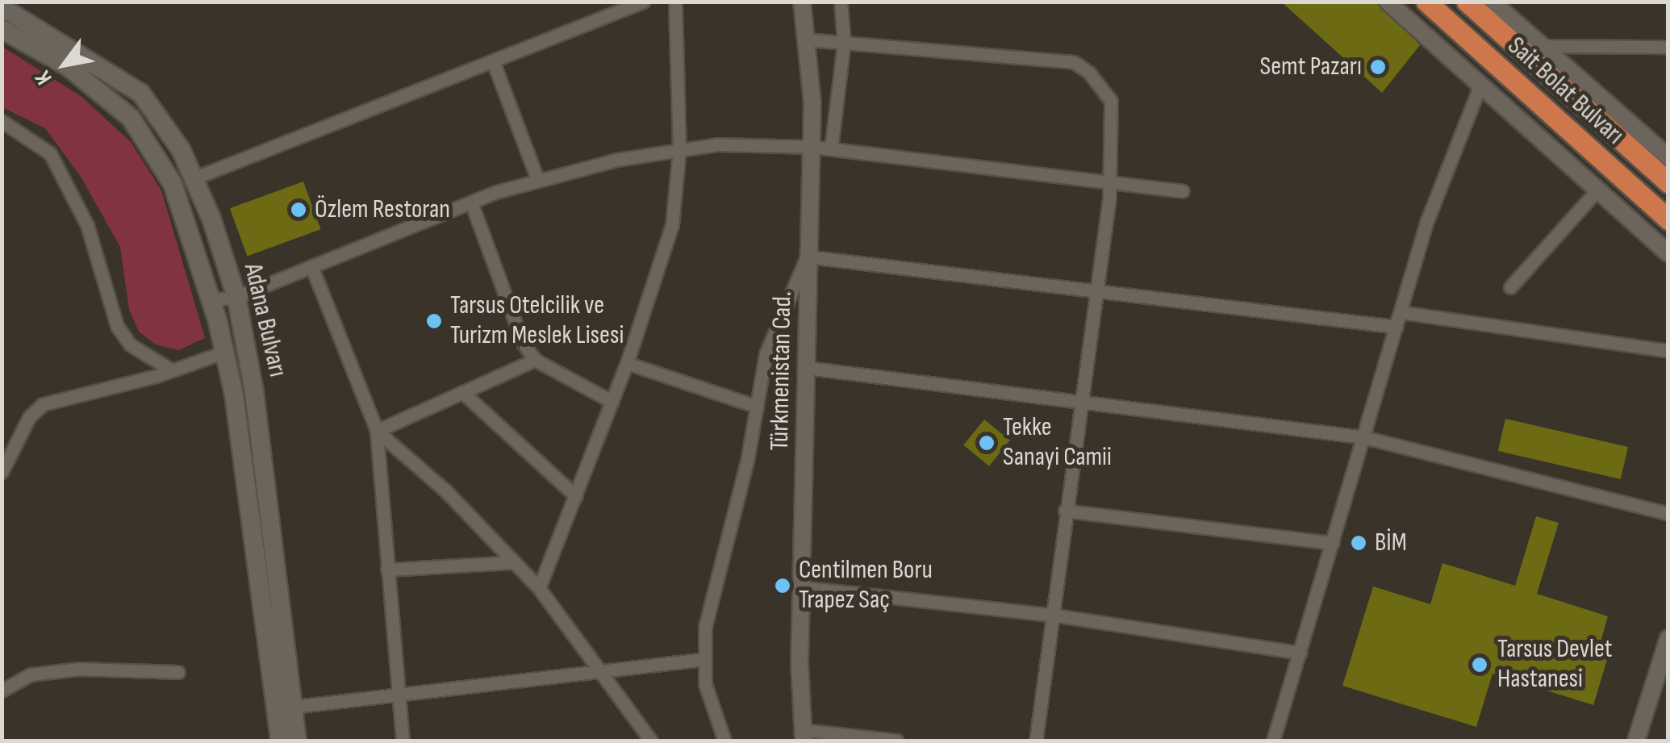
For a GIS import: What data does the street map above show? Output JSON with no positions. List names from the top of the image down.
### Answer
{
  "streets": {
    "highway": ["Sait Bolat Bulvarı"],
    "main road": ["Adana Bulvarı"],
    "street": ["Türkmenistan Cad."]
  },
  "places": [
    "Semt Pazarı",
    "Özlem Restoran",
    "Tarsus Otelcilik ve Turizm Meslek Lisesi",
    "Tekke Sanayi Camii",
    "BİM",
    "Centilmen Boru Trapez Saç",
    "Tarsus Devlet Hastanesi"
  ],
  "north": "bottom left"
}
